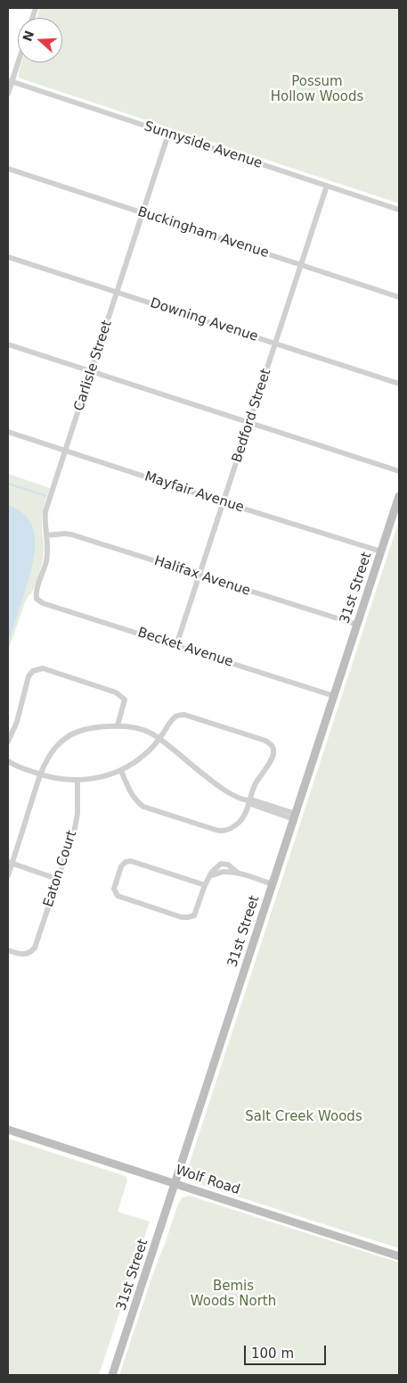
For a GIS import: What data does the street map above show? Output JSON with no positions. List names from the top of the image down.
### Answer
{
  "streets": {
    "main road": ["31st Street", "Wolf Road"],
    "street": [
      "Sunnyside Avenue",
      "Buckingham Avenue",
      "Downing Avenue",
      "Carlisle Street",
      "Bedford Street",
      "Mayfair Avenue",
      "Halifax Avenue",
      "Becket Avenue",
      "Eaton Court"
    ]
  },
  "crossings": [
    ["Sunnyside Avenue", "Carlisle Street"],
    ["Sunnyside Avenue", "Bedford Street"],
    ["Buckingham Avenue", "Carlisle Street"],
    ["Buckingham Avenue", "Bedford Street"],
    ["Downing Avenue", "Carlisle Street"],
    ["Downing Avenue", "Bedford Street"],
    ["Carlisle Street", "Mayfair Avenue"],
    ["Carlisle Street", "Halifax Avenue"],
    ["Carlisle Street", "Becket Avenue"],
    ["Bedford Street", "Mayfair Avenue"],
    ["Bedford Street", "Halifax Avenue"],
    ["Bedford Street", "Becket Avenue"],
    ["Mayfair Avenue", "31st Street"],
    ["Halifax Avenue", "31st Street"],
    ["31st Street", "Becket Avenue"],
    ["31st Street", "Wolf Road"]
  ],
  "parks": ["Possum Hollow Woods", "Salt Creek Woods", "Bemis Woods North"],
  "scale_bar": "100 m",
  "north": "left"
}
